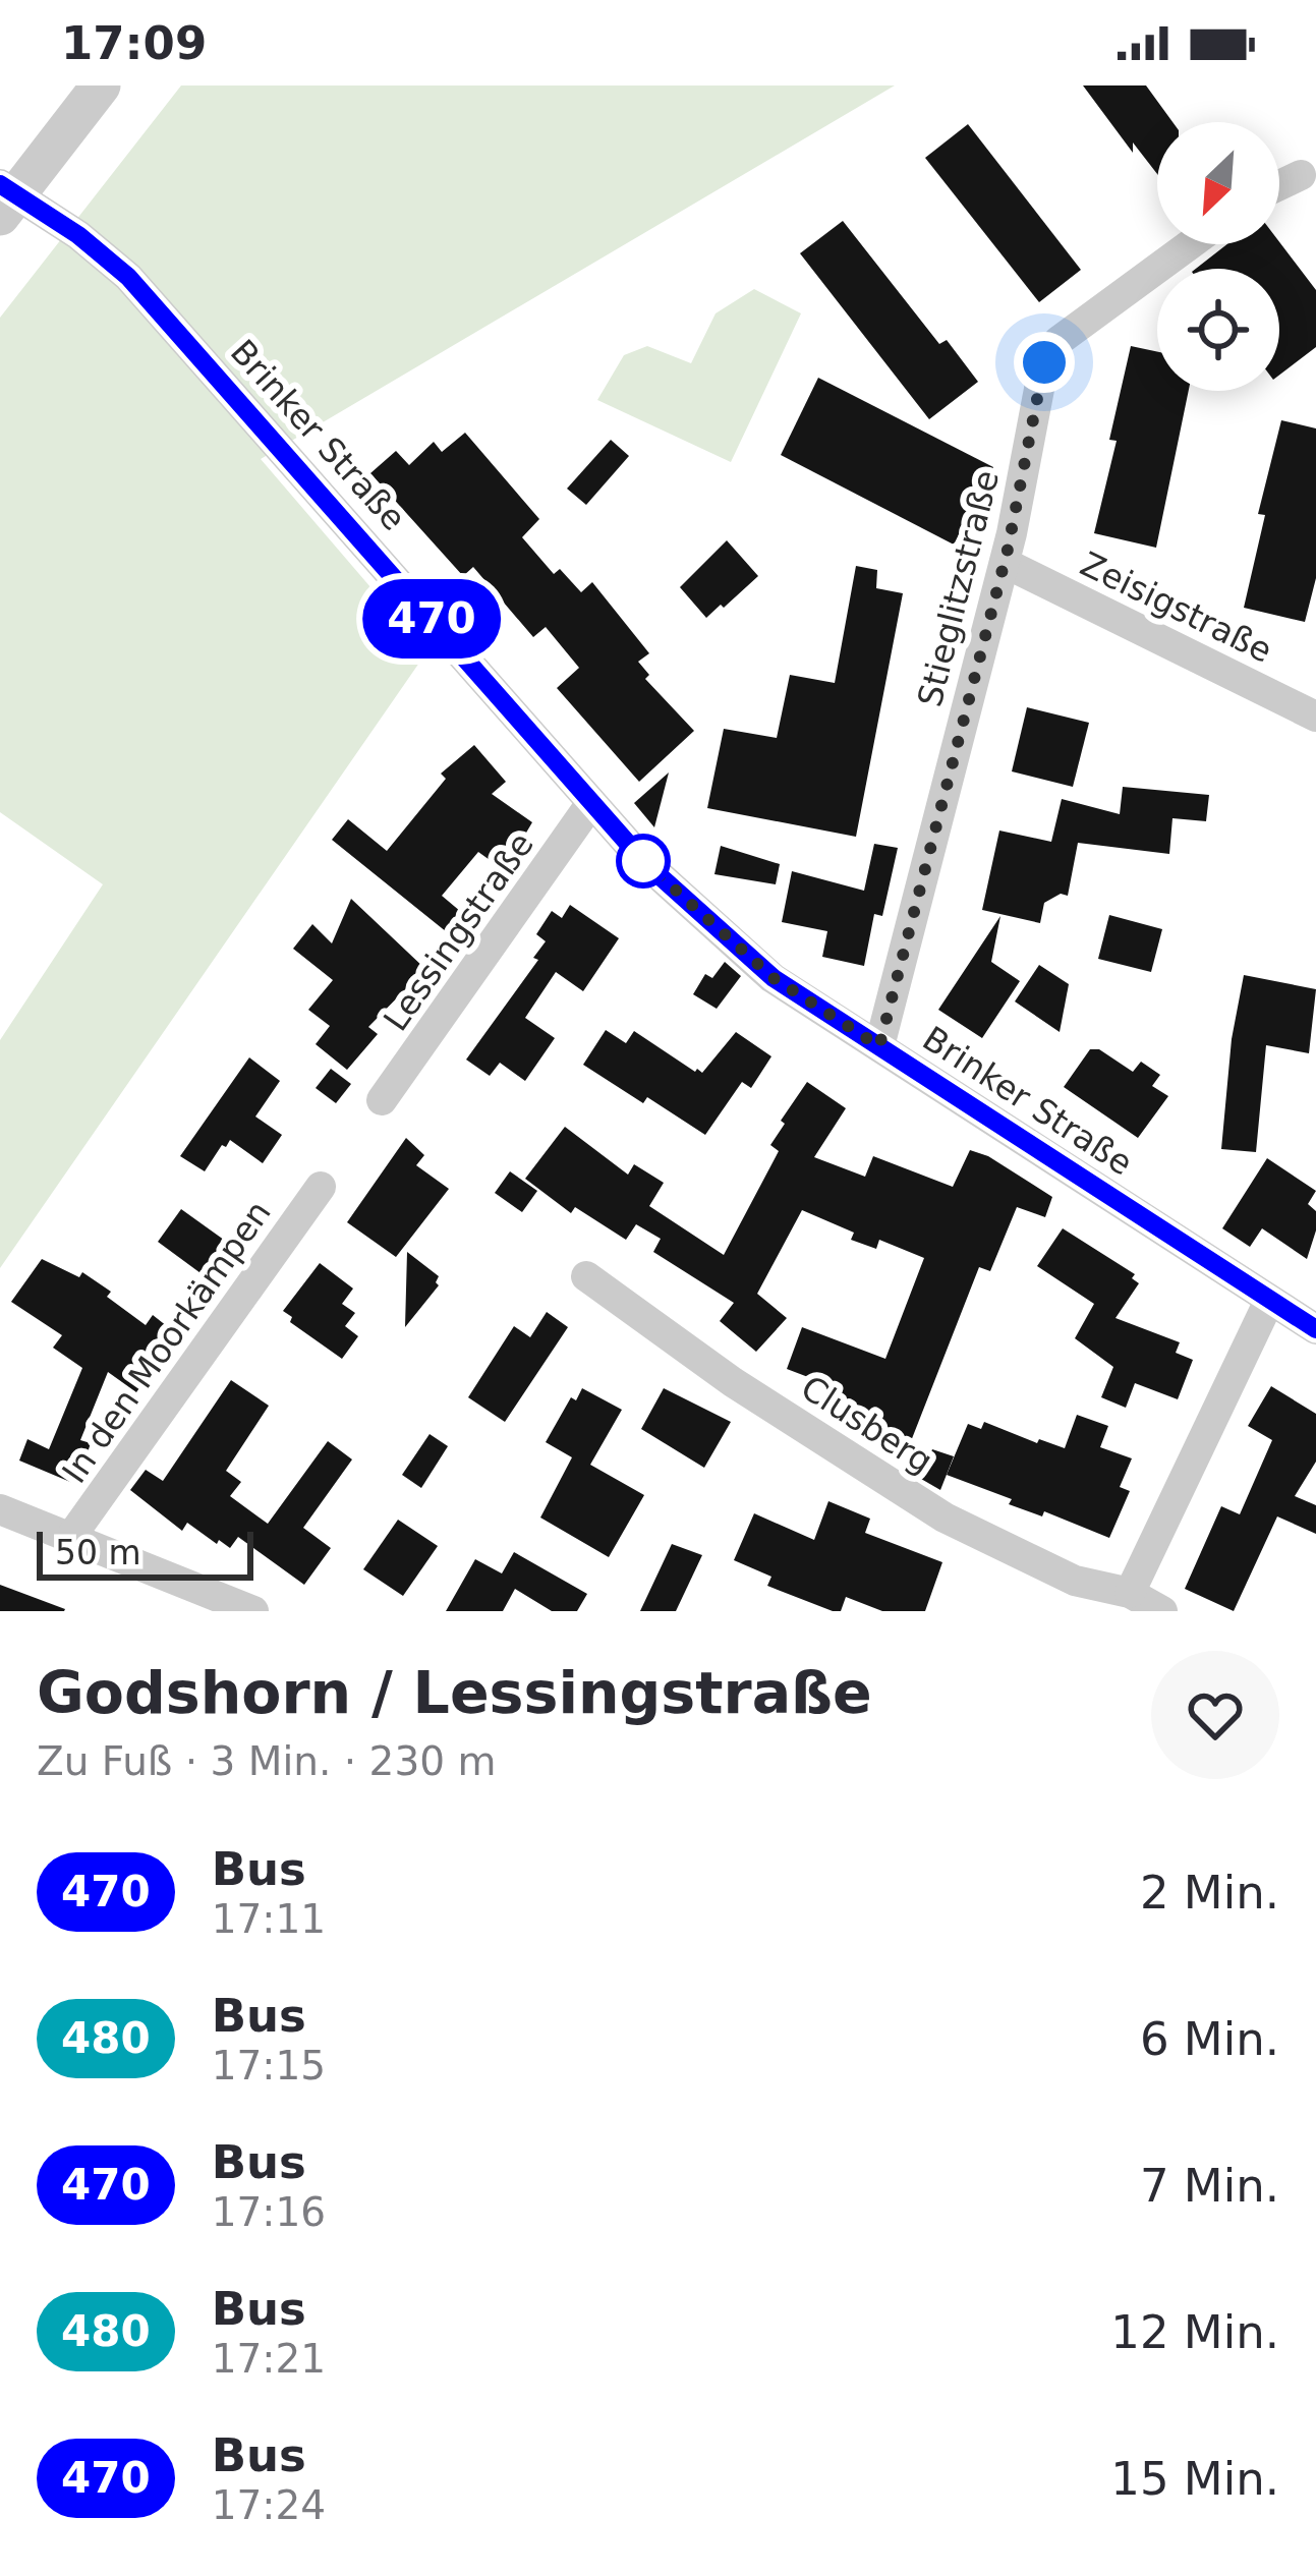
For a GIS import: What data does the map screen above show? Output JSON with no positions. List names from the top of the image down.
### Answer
{
  "streets": {
    "street": [
      "Brinker Straße",
      "Stieglitzstraße",
      "Zeisigstraße",
      "Lessingstraße",
      "In den Moorkämpen",
      "Clusberg"
    ]
  },
  "crossings": [
    ["Brinker Straße", "Stieglitzstraße"],
    ["Brinker Straße", "Lessingstraße"],
    ["Stieglitzstraße", "Zeisigstraße"]
  ],
  "lines": ["bus line 470"],
  "scale_bar": "50 m",
  "north": "bottom left",
  "page": {
    "status": "17:09",
    "on_map": "470",
    "scale": "50 m",
    "heading": ["Godshorn / Lessingstraße", "Zu Fuß · 3 Min. · 230 m"],
    "list": [
      {
        "mark": "470",
        "name": "Bus",
        "note": "17:11",
        "value": "2 Min."
      },
      {
        "mark": "480",
        "name": "Bus",
        "note": "17:15",
        "value": "6 Min."
      },
      {
        "mark": "470",
        "name": "Bus",
        "note": "17:16",
        "value": "7 Min."
      },
      {
        "mark": "480",
        "name": "Bus",
        "note": "17:21",
        "value": "12 Min."
      },
      {
        "mark": "470",
        "name": "Bus",
        "note": "17:24",
        "value": "15 Min."
      }
    ]
  }
}
